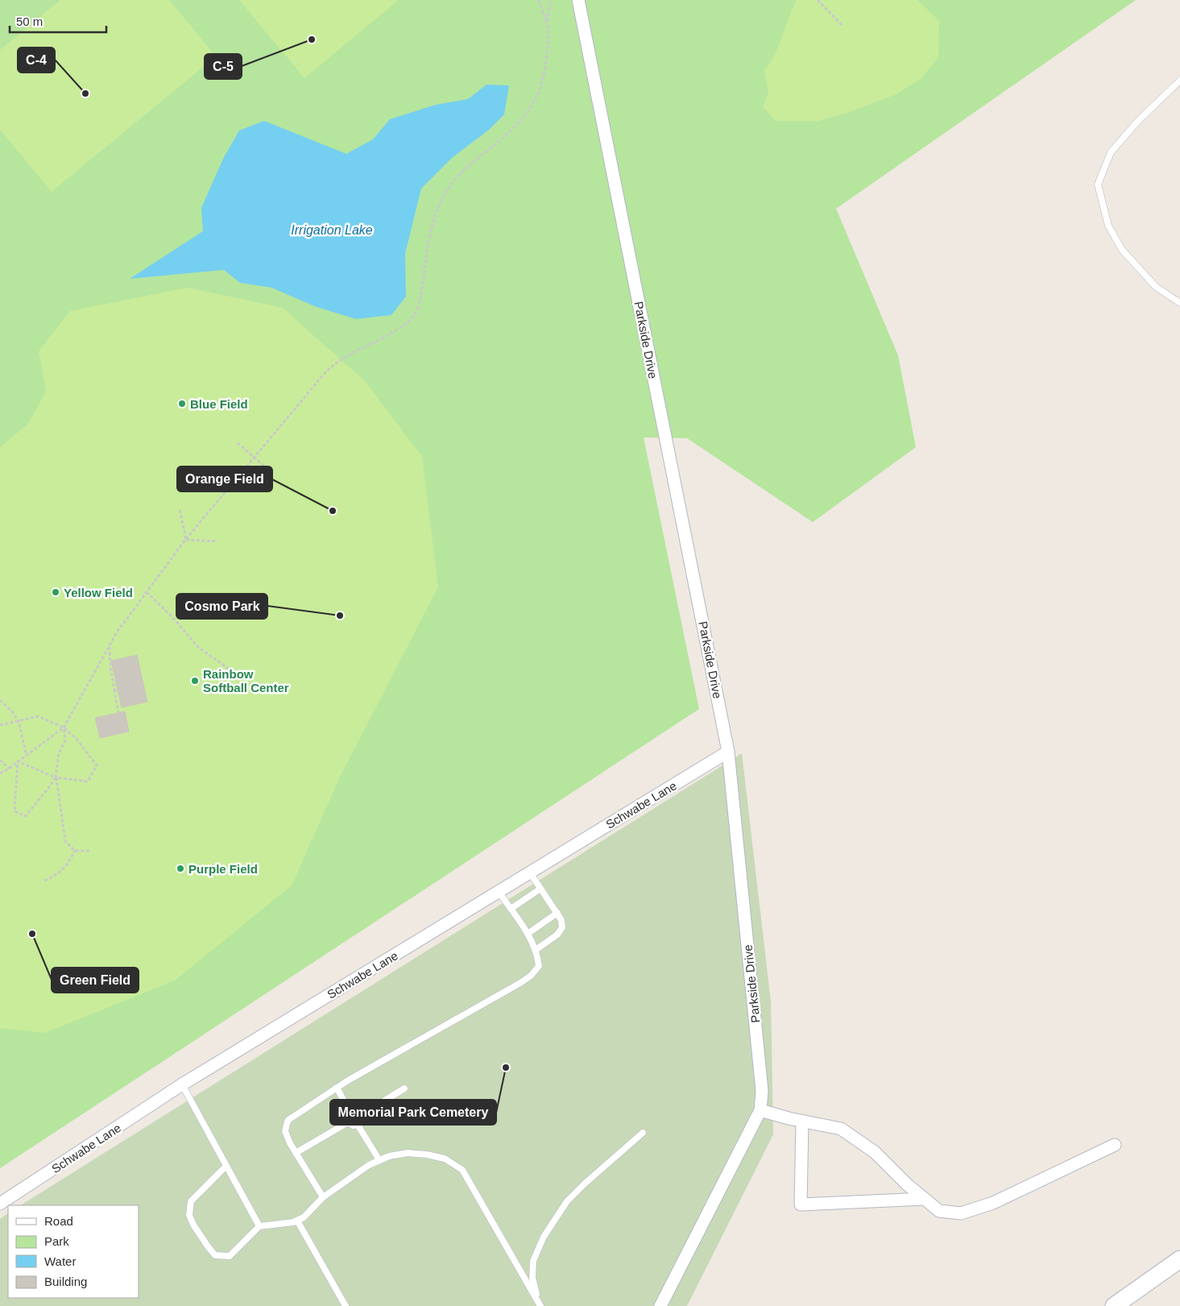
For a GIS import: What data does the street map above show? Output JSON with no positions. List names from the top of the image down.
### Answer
{
  "streets": {
    "street": ["Parkside Drive", "Schwabe Lane"]
  },
  "crossings": [
    ["Parkside Drive", "Schwabe Lane"]
  ],
  "water": ["Irrigation Lake"],
  "places": [
    "C-5",
    "C-4",
    "Blue Field",
    "Orange Field",
    "Yellow Field",
    "Cosmo Park",
    "Rainbow Softball Center",
    "Purple Field",
    "Green Field",
    "Memorial Park Cemetery"
  ],
  "legend": [
    "Road",
    "Park",
    "Water",
    "Building"
  ],
  "scale_bar": "50 m"
}
